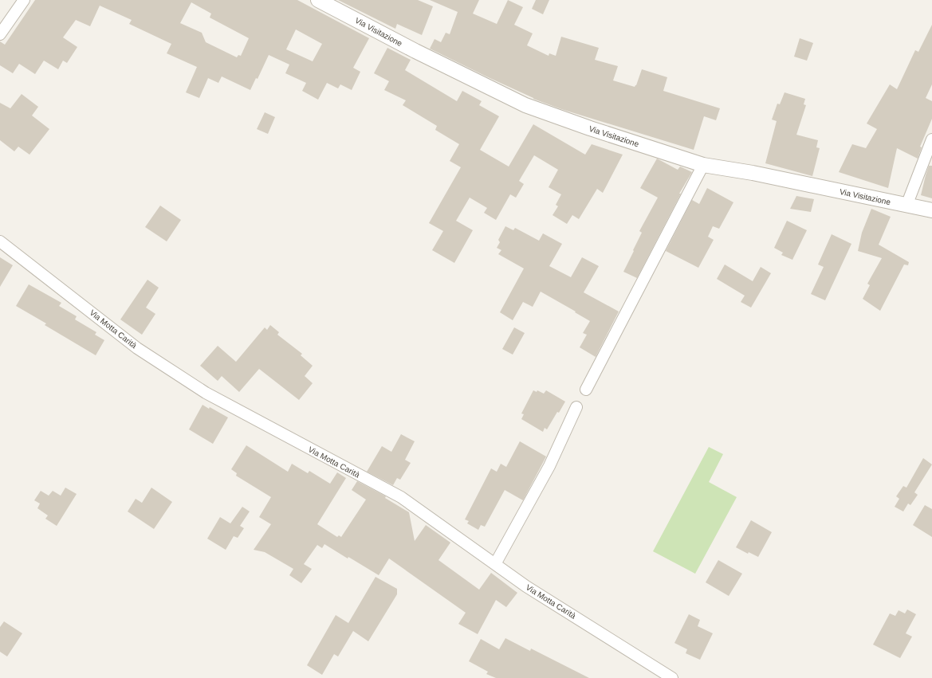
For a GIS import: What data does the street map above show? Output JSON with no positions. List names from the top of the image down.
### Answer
{
  "streets": {
    "street": ["Via Visitazione", "Via Motta Carità"]
  }
}
